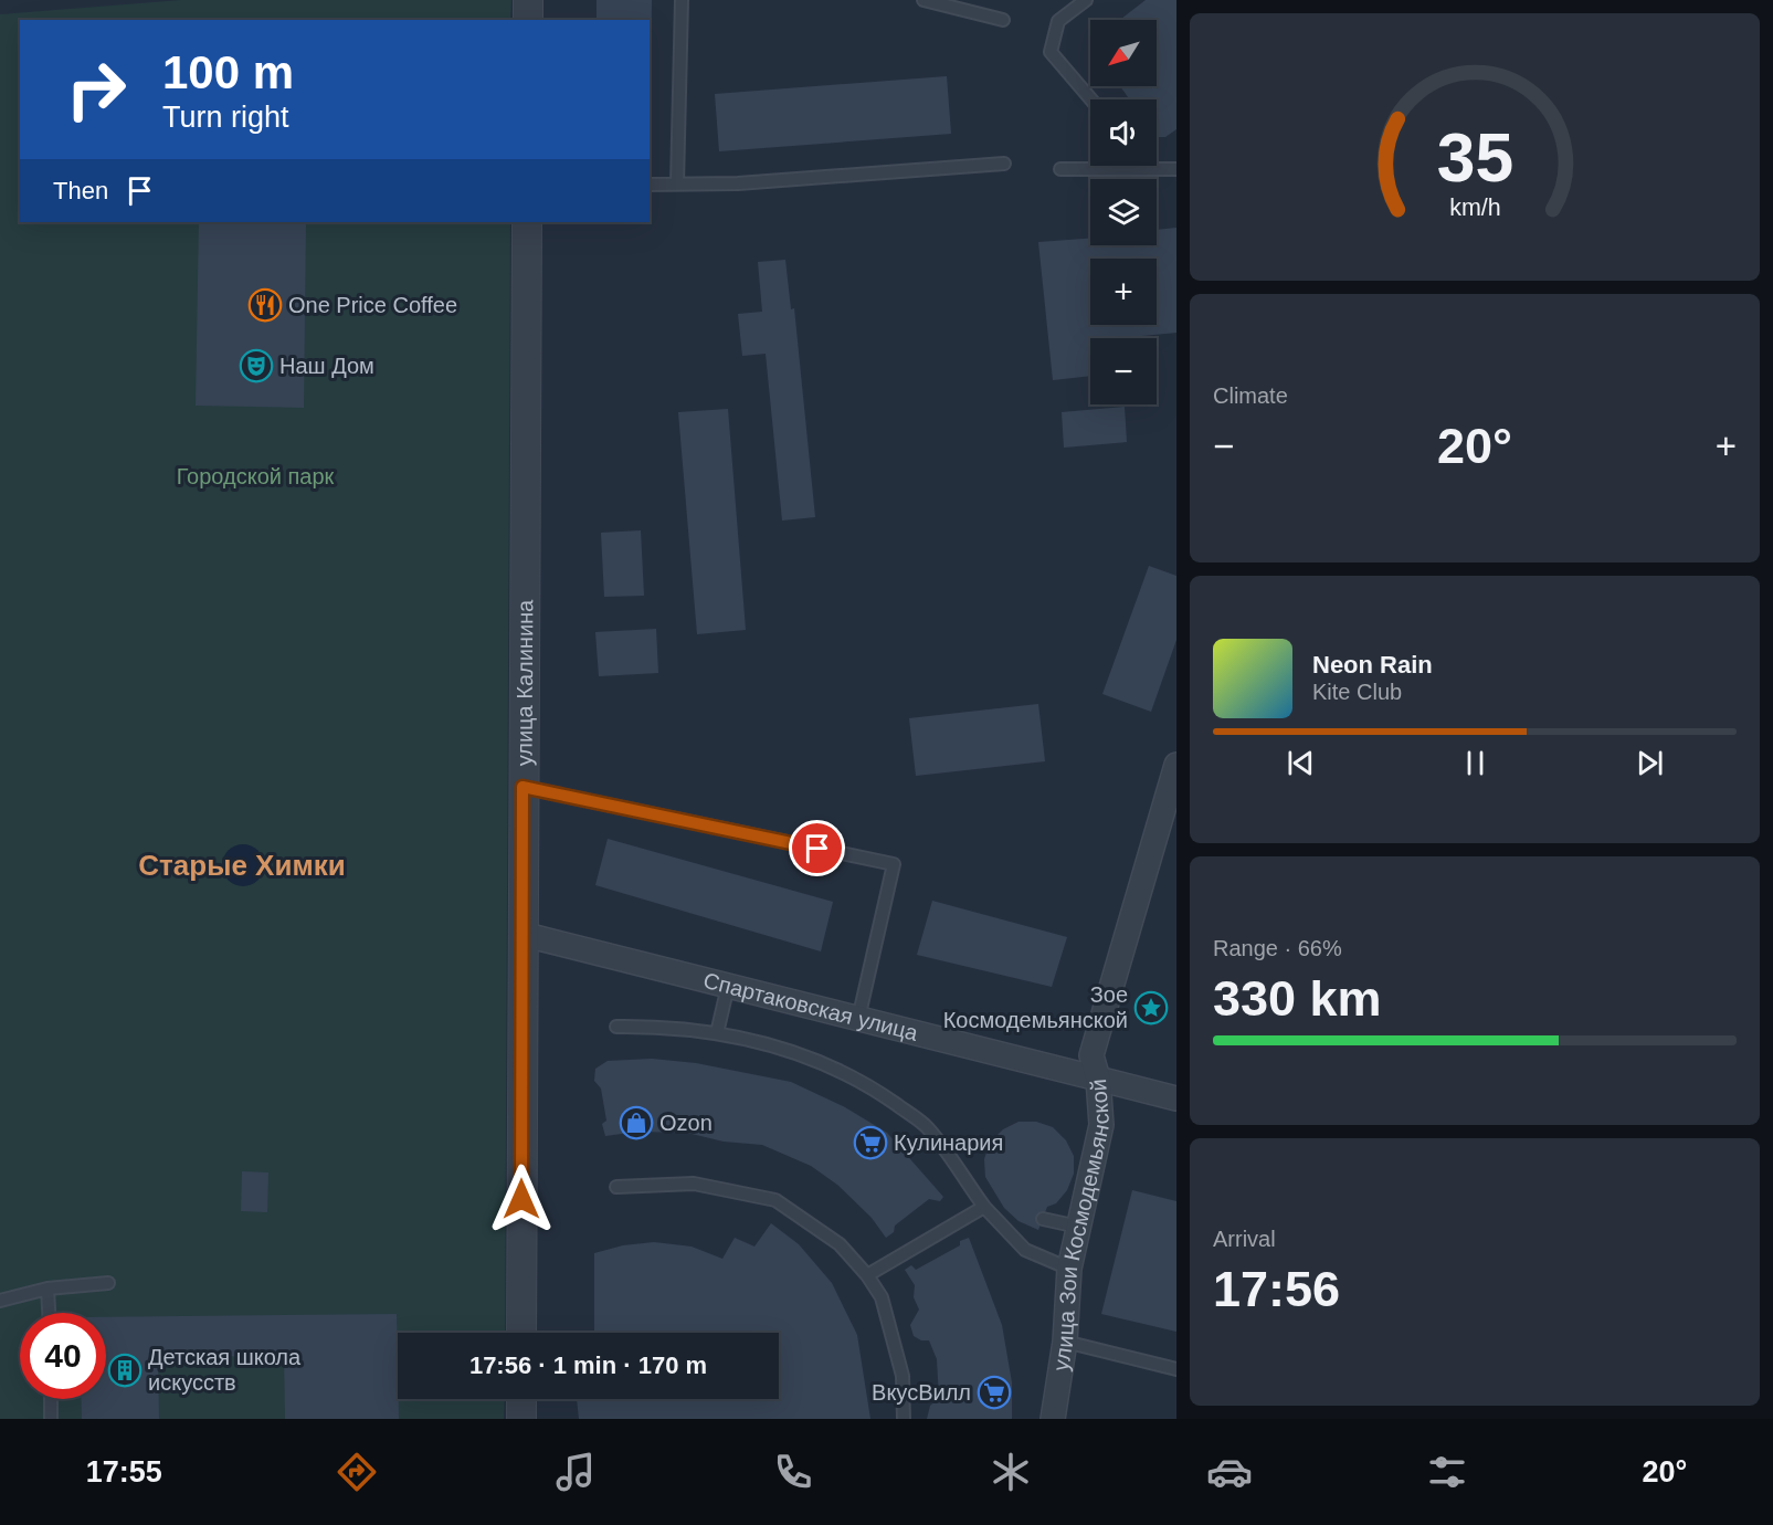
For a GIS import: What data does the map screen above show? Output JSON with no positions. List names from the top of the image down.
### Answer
{
  "streets": {
    "street": ["улица Калинина", "Спартаковская улица", "улица Зои Космодемьянской"]
  },
  "crossings": [
    ["улица Калинина", "Спартаковская улица"],
    ["Спартаковская улица", "улица Зои Космодемьянской"]
  ],
  "districts": ["Старые Химки"],
  "parks": ["Городской парк"],
  "places": {
    "restaurant": ["One Price Coffee"],
    "theatre": ["Наш Дом"],
    "place": ["Зое Космодемьянской"],
    "shop": ["Ozon"],
    "supermarket": ["Кулинария", "ВкусВилл"],
    "building": ["Детская школа искусств"]
  },
  "north": "bottom left",
  "page": {
    "map_buttons": ["+", "−"],
    "turn": ["100 m", "Turn right"],
    "then": "Then",
    "tile": [
      "Climate",
      ["Range · 66%", "330 km"],
      ["Arrival", "17:56"]
    ],
    "heat": ["−", "20°", "+"],
    "song": ["Neon Rain", "Kite Club"],
    "limit": "40",
    "trip": "17:56 · 1 min · 170 m",
    "tabs": ["17:55", "20°"],
    "gauge": ["35", "km/h"]
  }
}
